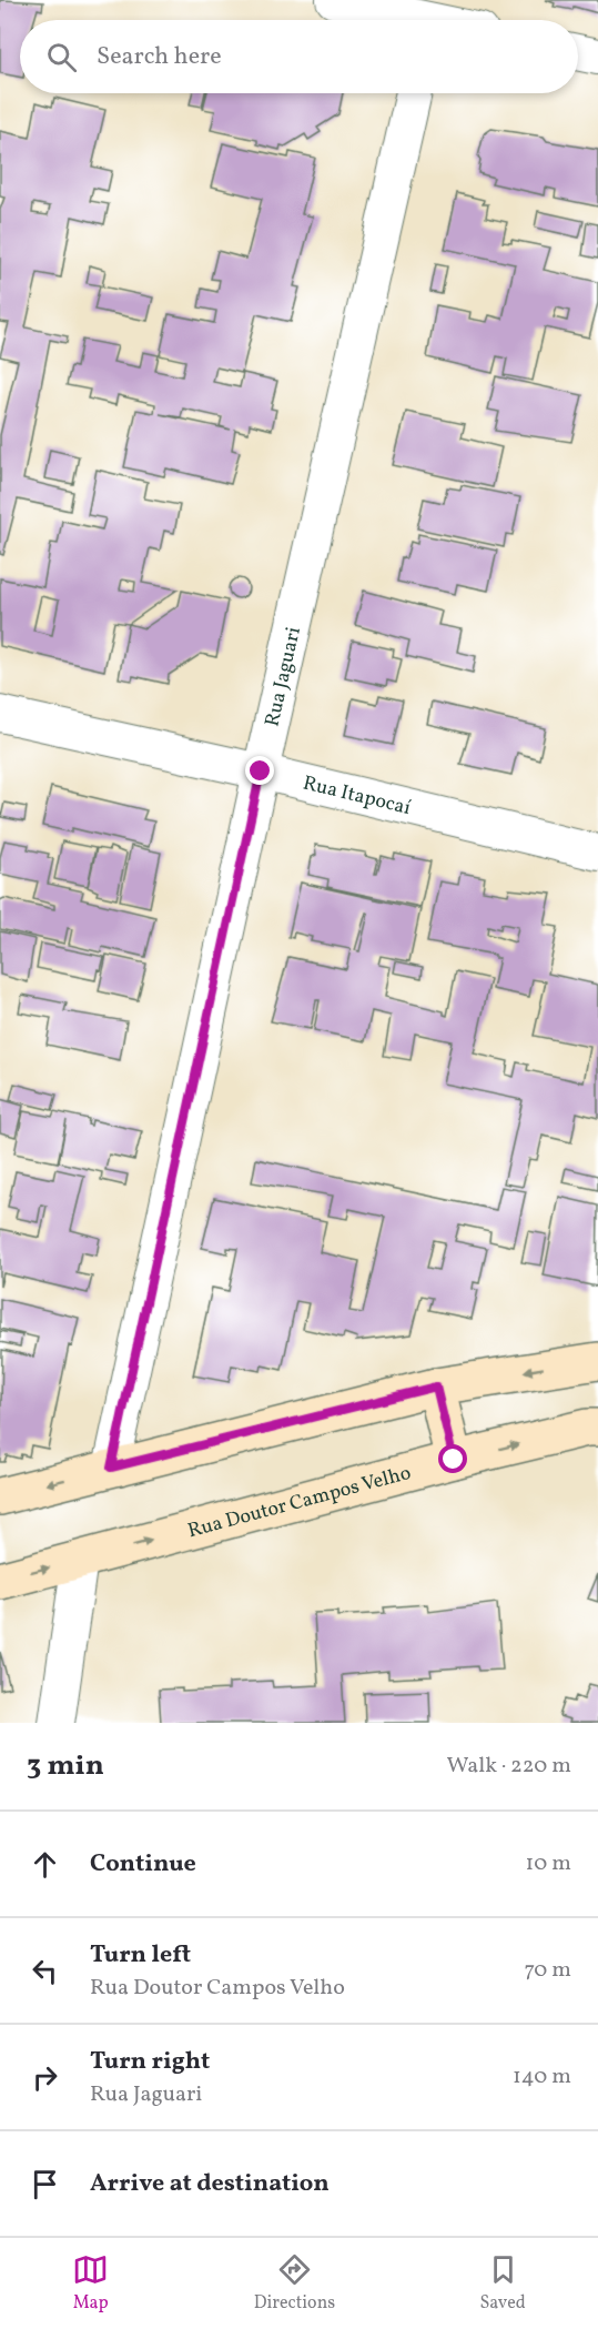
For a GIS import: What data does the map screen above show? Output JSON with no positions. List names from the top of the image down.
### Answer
{
  "streets": {
    "main road": ["Rua Doutor Campos Velho"],
    "street": ["Rua Jaguari", "Rua Itapocaí"]
  },
  "crossings": [
    ["Rua Jaguari", "Rua Itapocaí"]
  ],
  "page": {
    "search": "Search here",
    "heading": ["3 min", "Walk · 220 m"],
    "list": [
      ["Continue", "10 m"],
      ["Turn left", "Rua Doutor Campos Velho", "70 m"],
      ["Turn right", "Rua Jaguari", "140 m"],
      "Arrive at destination"
    ],
    "nav": ["Map", "Directions", "Saved"]
  }
}
